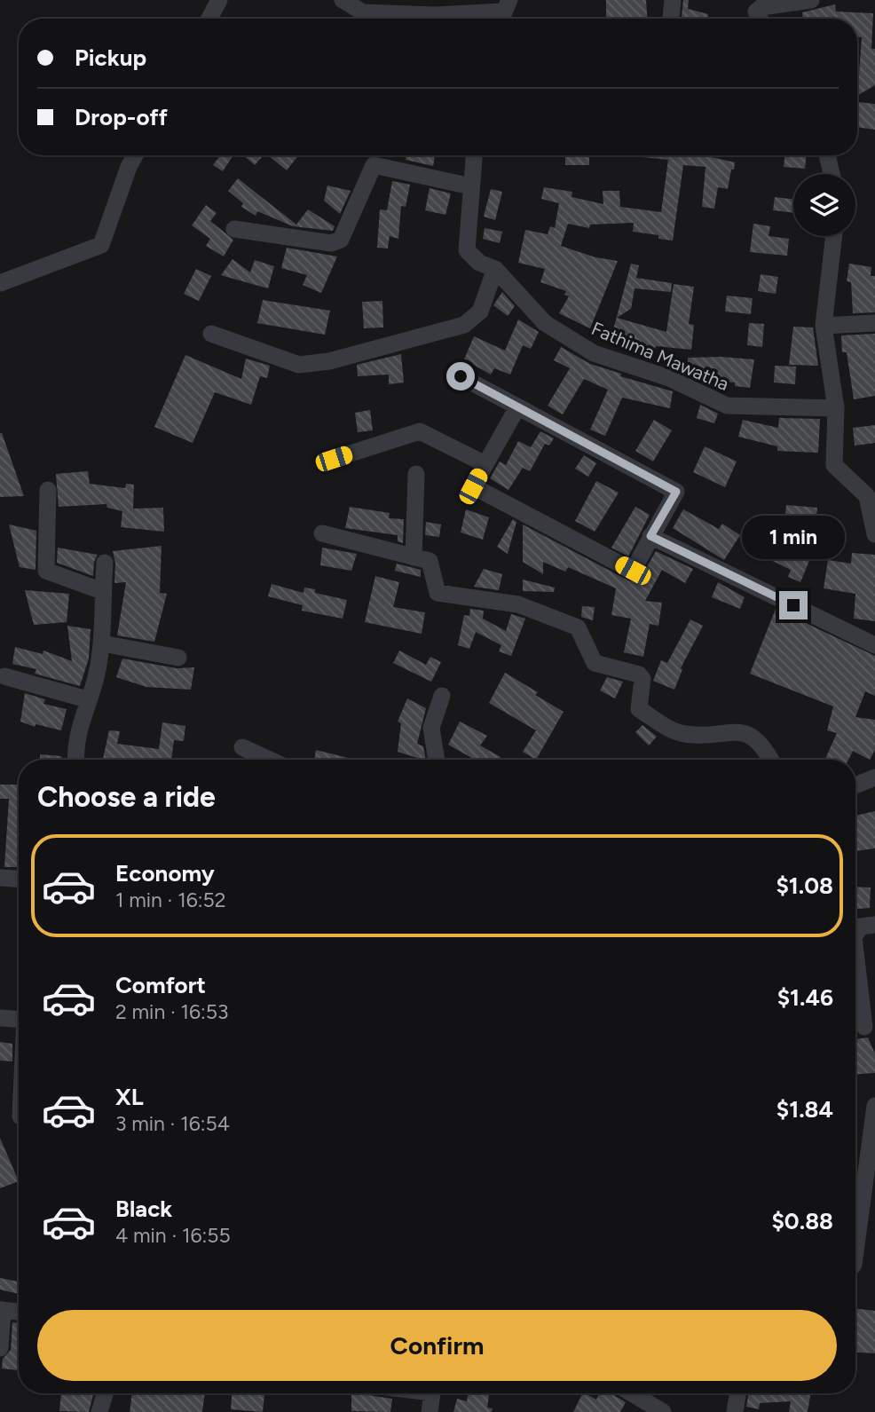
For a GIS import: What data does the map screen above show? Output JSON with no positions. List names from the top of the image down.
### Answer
{
  "streets": {
    "street": ["Fathima Mawatha"]
  },
  "page": {
    "banner": ["Pickup", "Drop-off"],
    "bubble": "1 min",
    "heading": "Choose a ride",
    "list": [
      {
        "name": "Economy",
        "note": "1 min · 16:52",
        "value": "$1.08"
      },
      {
        "name": "Comfort",
        "note": "2 min · 16:53",
        "value": "$1.46"
      },
      {
        "name": "XL",
        "note": "3 min · 16:54",
        "value": "$1.84"
      },
      {
        "name": "Black",
        "note": "4 min · 16:55",
        "value": "$0.88"
      }
    ],
    "buttons": "Confirm"
  }
}
